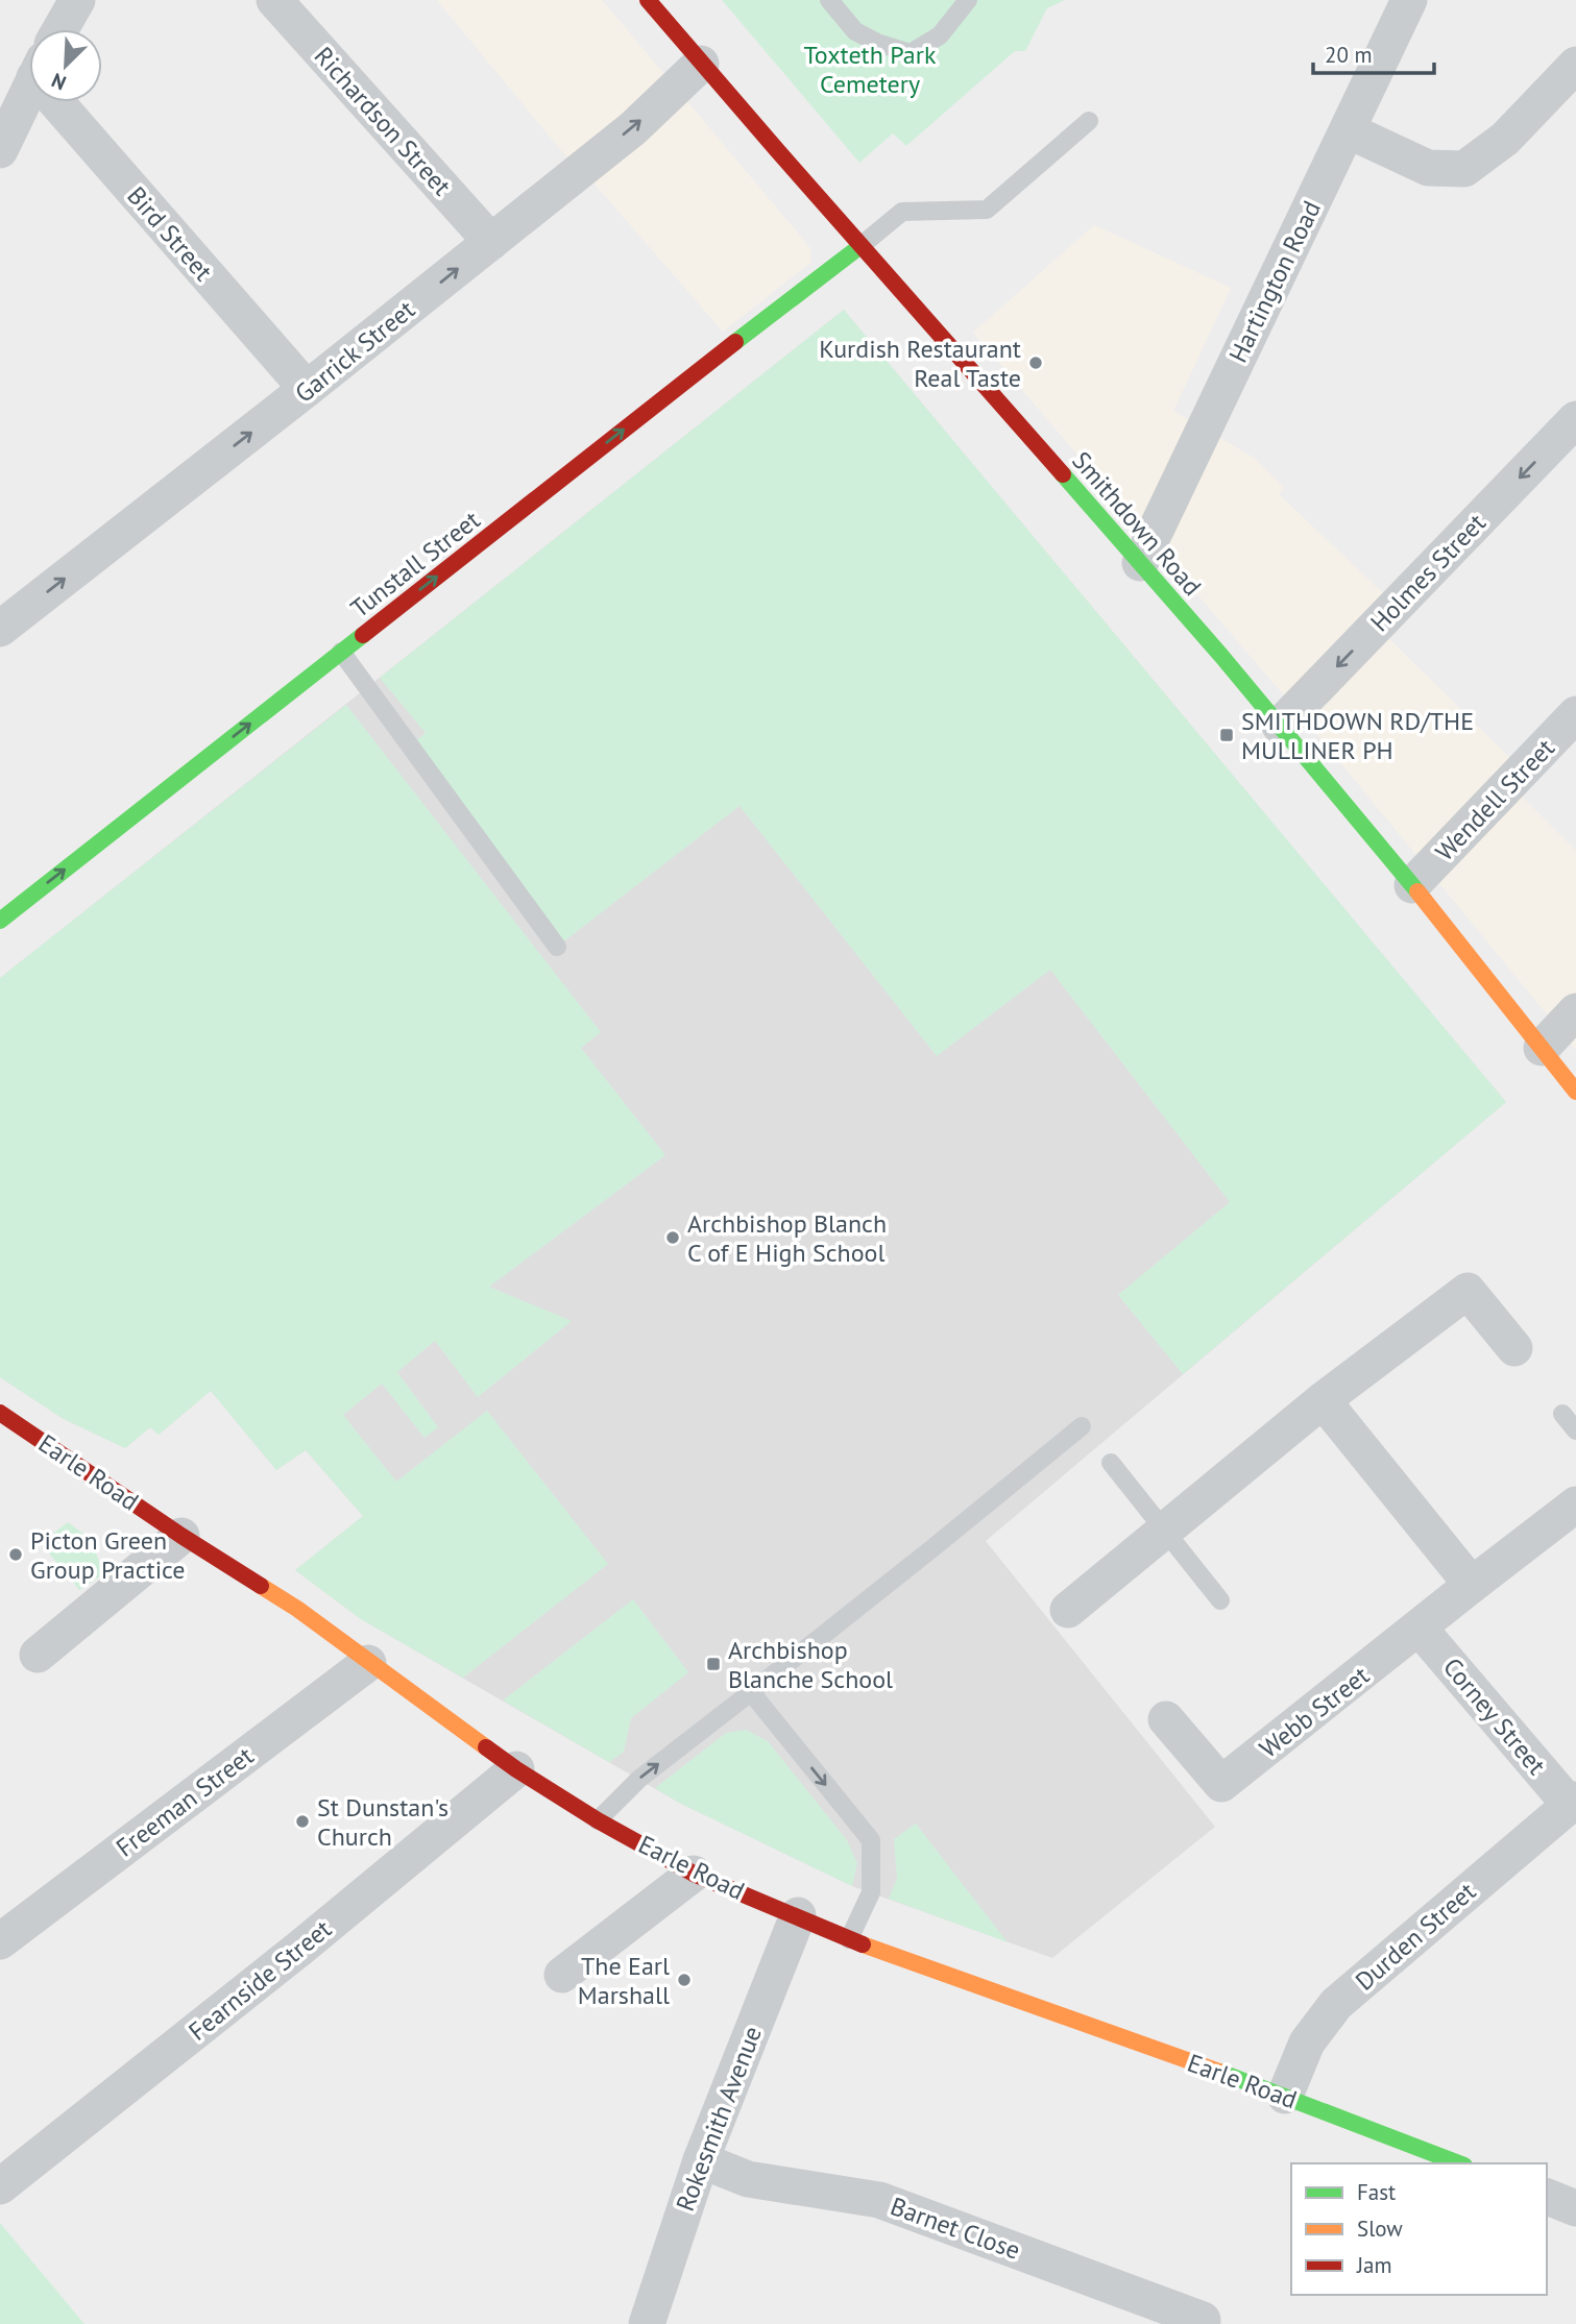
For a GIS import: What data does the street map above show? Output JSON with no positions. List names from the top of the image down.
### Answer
{
  "streets": {
    "main road": ["Smithdown Road", "Tunstall Street", "Earle Road"],
    "street": [
      "Richardson Street",
      "Bird Street",
      "Hartington Road",
      "Garrick Street",
      "Holmes Street",
      "Wendell Street",
      "Webb Street",
      "Corney Street",
      "Freeman Street",
      "Durden Street",
      "Fearnside Street",
      "Rokesmith Avenue",
      "Barnet Close"
    ]
  },
  "crossings": [
    ["Richardson Street", "Garrick Street"],
    ["Bird Street", "Garrick Street"],
    ["Hartington Road", "Smithdown Road"],
    ["Garrick Street", "Smithdown Road"],
    ["Smithdown Road", "Tunstall Street"],
    ["Smithdown Road", "Holmes Street"],
    ["Smithdown Road", "Wendell Street"],
    ["Earle Road", "Freeman Street"],
    ["Earle Road", "Durden Street"],
    ["Earle Road", "Fearnside Street"],
    ["Earle Road", "Rokesmith Avenue"],
    ["Webb Street", "Corney Street"],
    ["Corney Street", "Durden Street"],
    ["Rokesmith Avenue", "Barnet Close"]
  ],
  "one_way": ["Garrick Street", "Tunstall Street", "Holmes Street"],
  "parks": ["Toxteth Park Cemetery"],
  "places": {
    "other": [
      "Kurdish Restaurant Real Taste",
      "Archbishop Blanch C of E High School",
      "Picton Green Group Practice",
      "St Dunstan's Church",
      "The Earl Marshall"
    ],
    "transit": ["SMITHDOWN RD/THE MULLINER PH", "Archbishop Blanche School"]
  },
  "legend": ["Fast", "Slow", "Jam"],
  "scale_bar": "20 m",
  "north": "bottom left"
}
